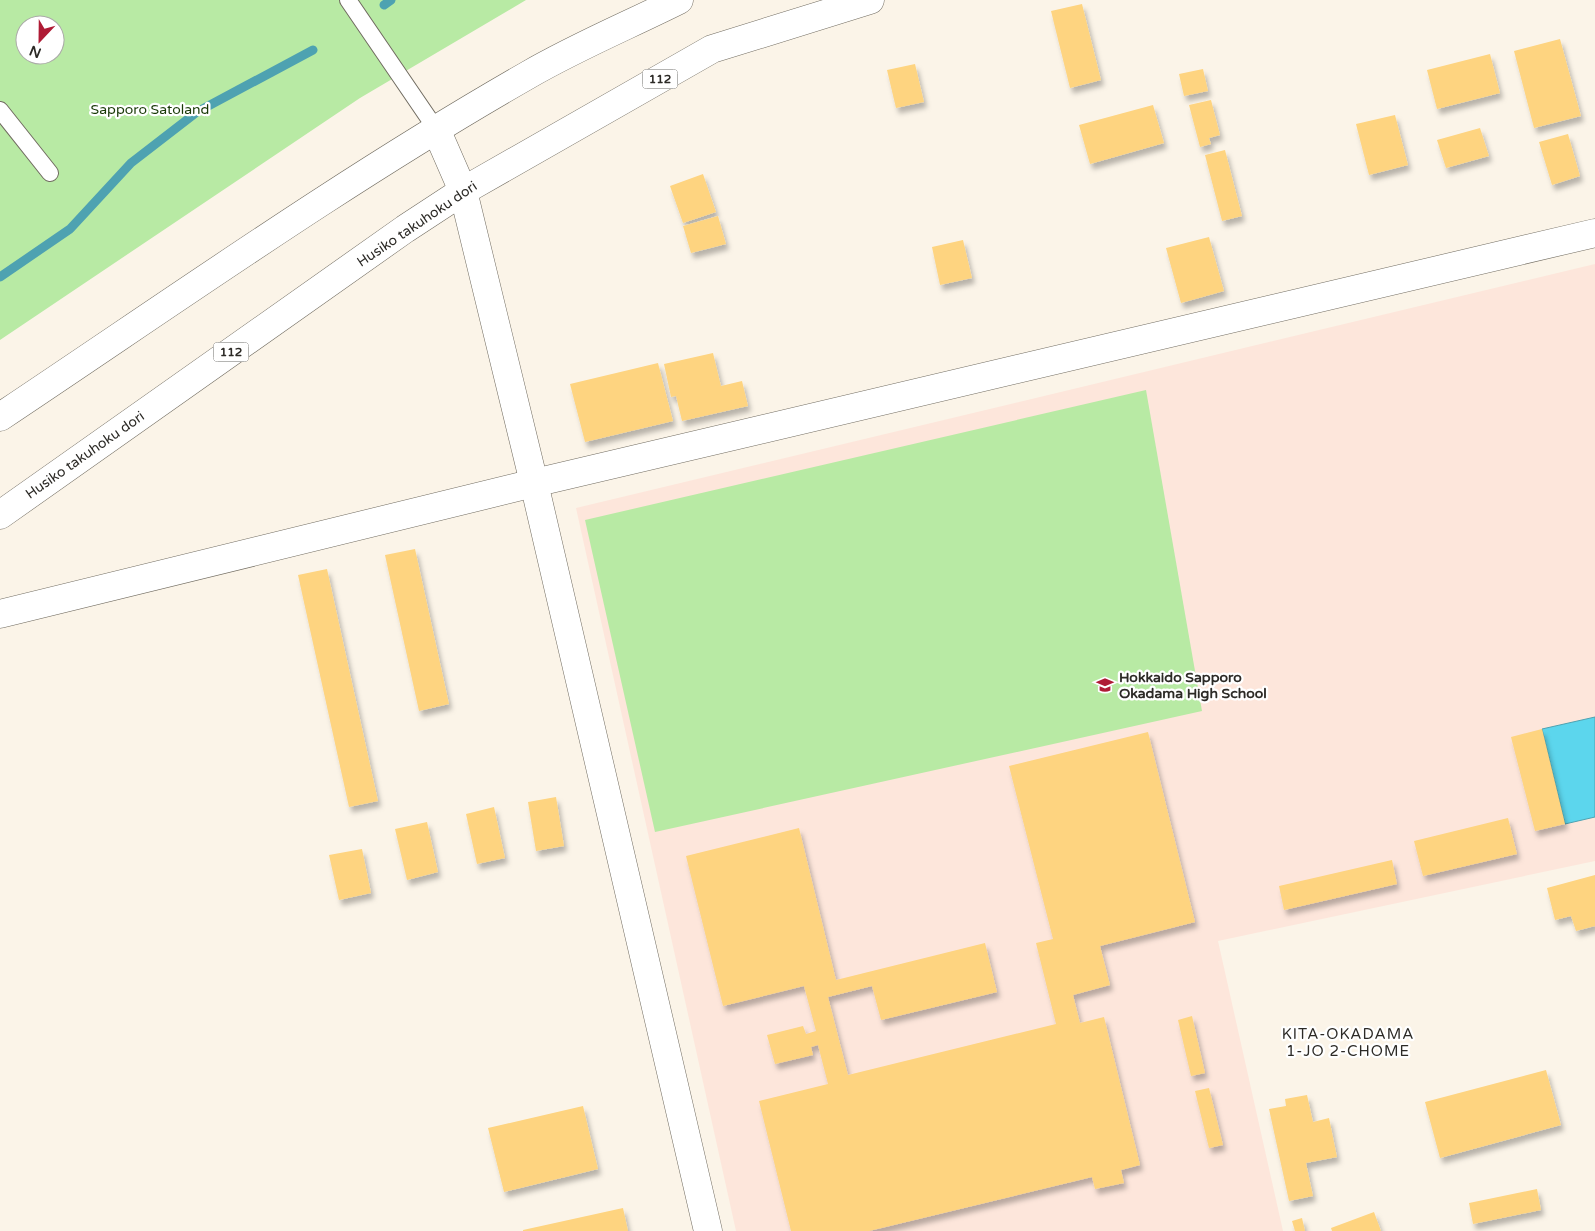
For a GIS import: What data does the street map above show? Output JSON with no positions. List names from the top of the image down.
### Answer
{
  "streets": {
    "street": ["112", "Husiko takuhoku dori"]
  },
  "districts": ["KITA-OKADAMA 1-JO 2-CHOME"],
  "parks": ["Sapporo Satoland"],
  "places": {
    "school or university": ["Hokkaido Sapporo Okadama High School"]
  },
  "north": "bottom"
}
